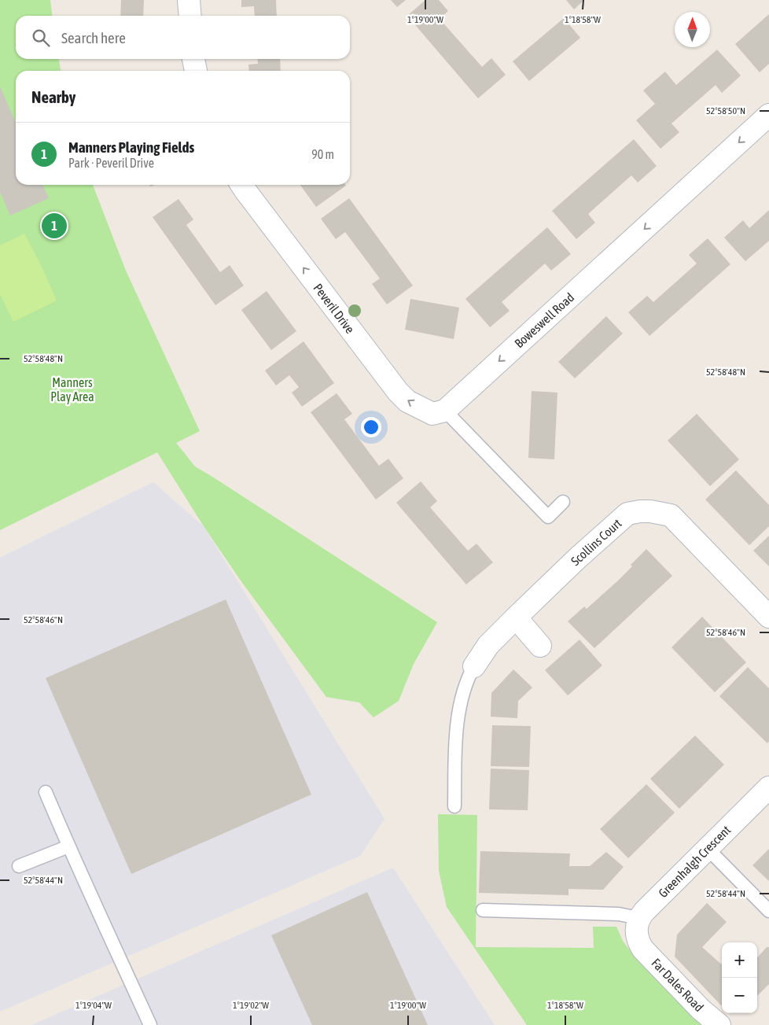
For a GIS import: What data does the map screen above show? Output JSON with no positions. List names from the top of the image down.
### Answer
{
  "streets": {
    "street": [
      "Peveril Drive",
      "Boweswell Road",
      "Scollins Court",
      "Greenhalgh Crescent",
      "Far Dales Road"
    ]
  },
  "crossings": [
    ["Peveril Drive", "Boweswell Road"],
    ["Greenhalgh Crescent", "Far Dales Road"]
  ],
  "one_way": ["Peveril Drive", "Boweswell Road"],
  "parks": ["Manners Play Area"],
  "north": "top",
  "page": {
    "search": "Search here",
    "heading": "Nearby",
    "list": [
      {
        "mark": "1",
        "name": "Manners Playing Fields",
        "note": "Park · Peveril Drive",
        "value": "90 m"
      }
    ],
    "pins": "1",
    "map_buttons": ["+", "−"]
  },
  "coordinates": [
    "1°19'00\"W",
    "1°18'58\"W",
    "52°58'50\"N",
    "52°58'48\"N",
    "52°58'46\"N",
    "52°58'44\"N",
    "1°19'04\"W",
    "1°19'02\"W"
  ]
}
